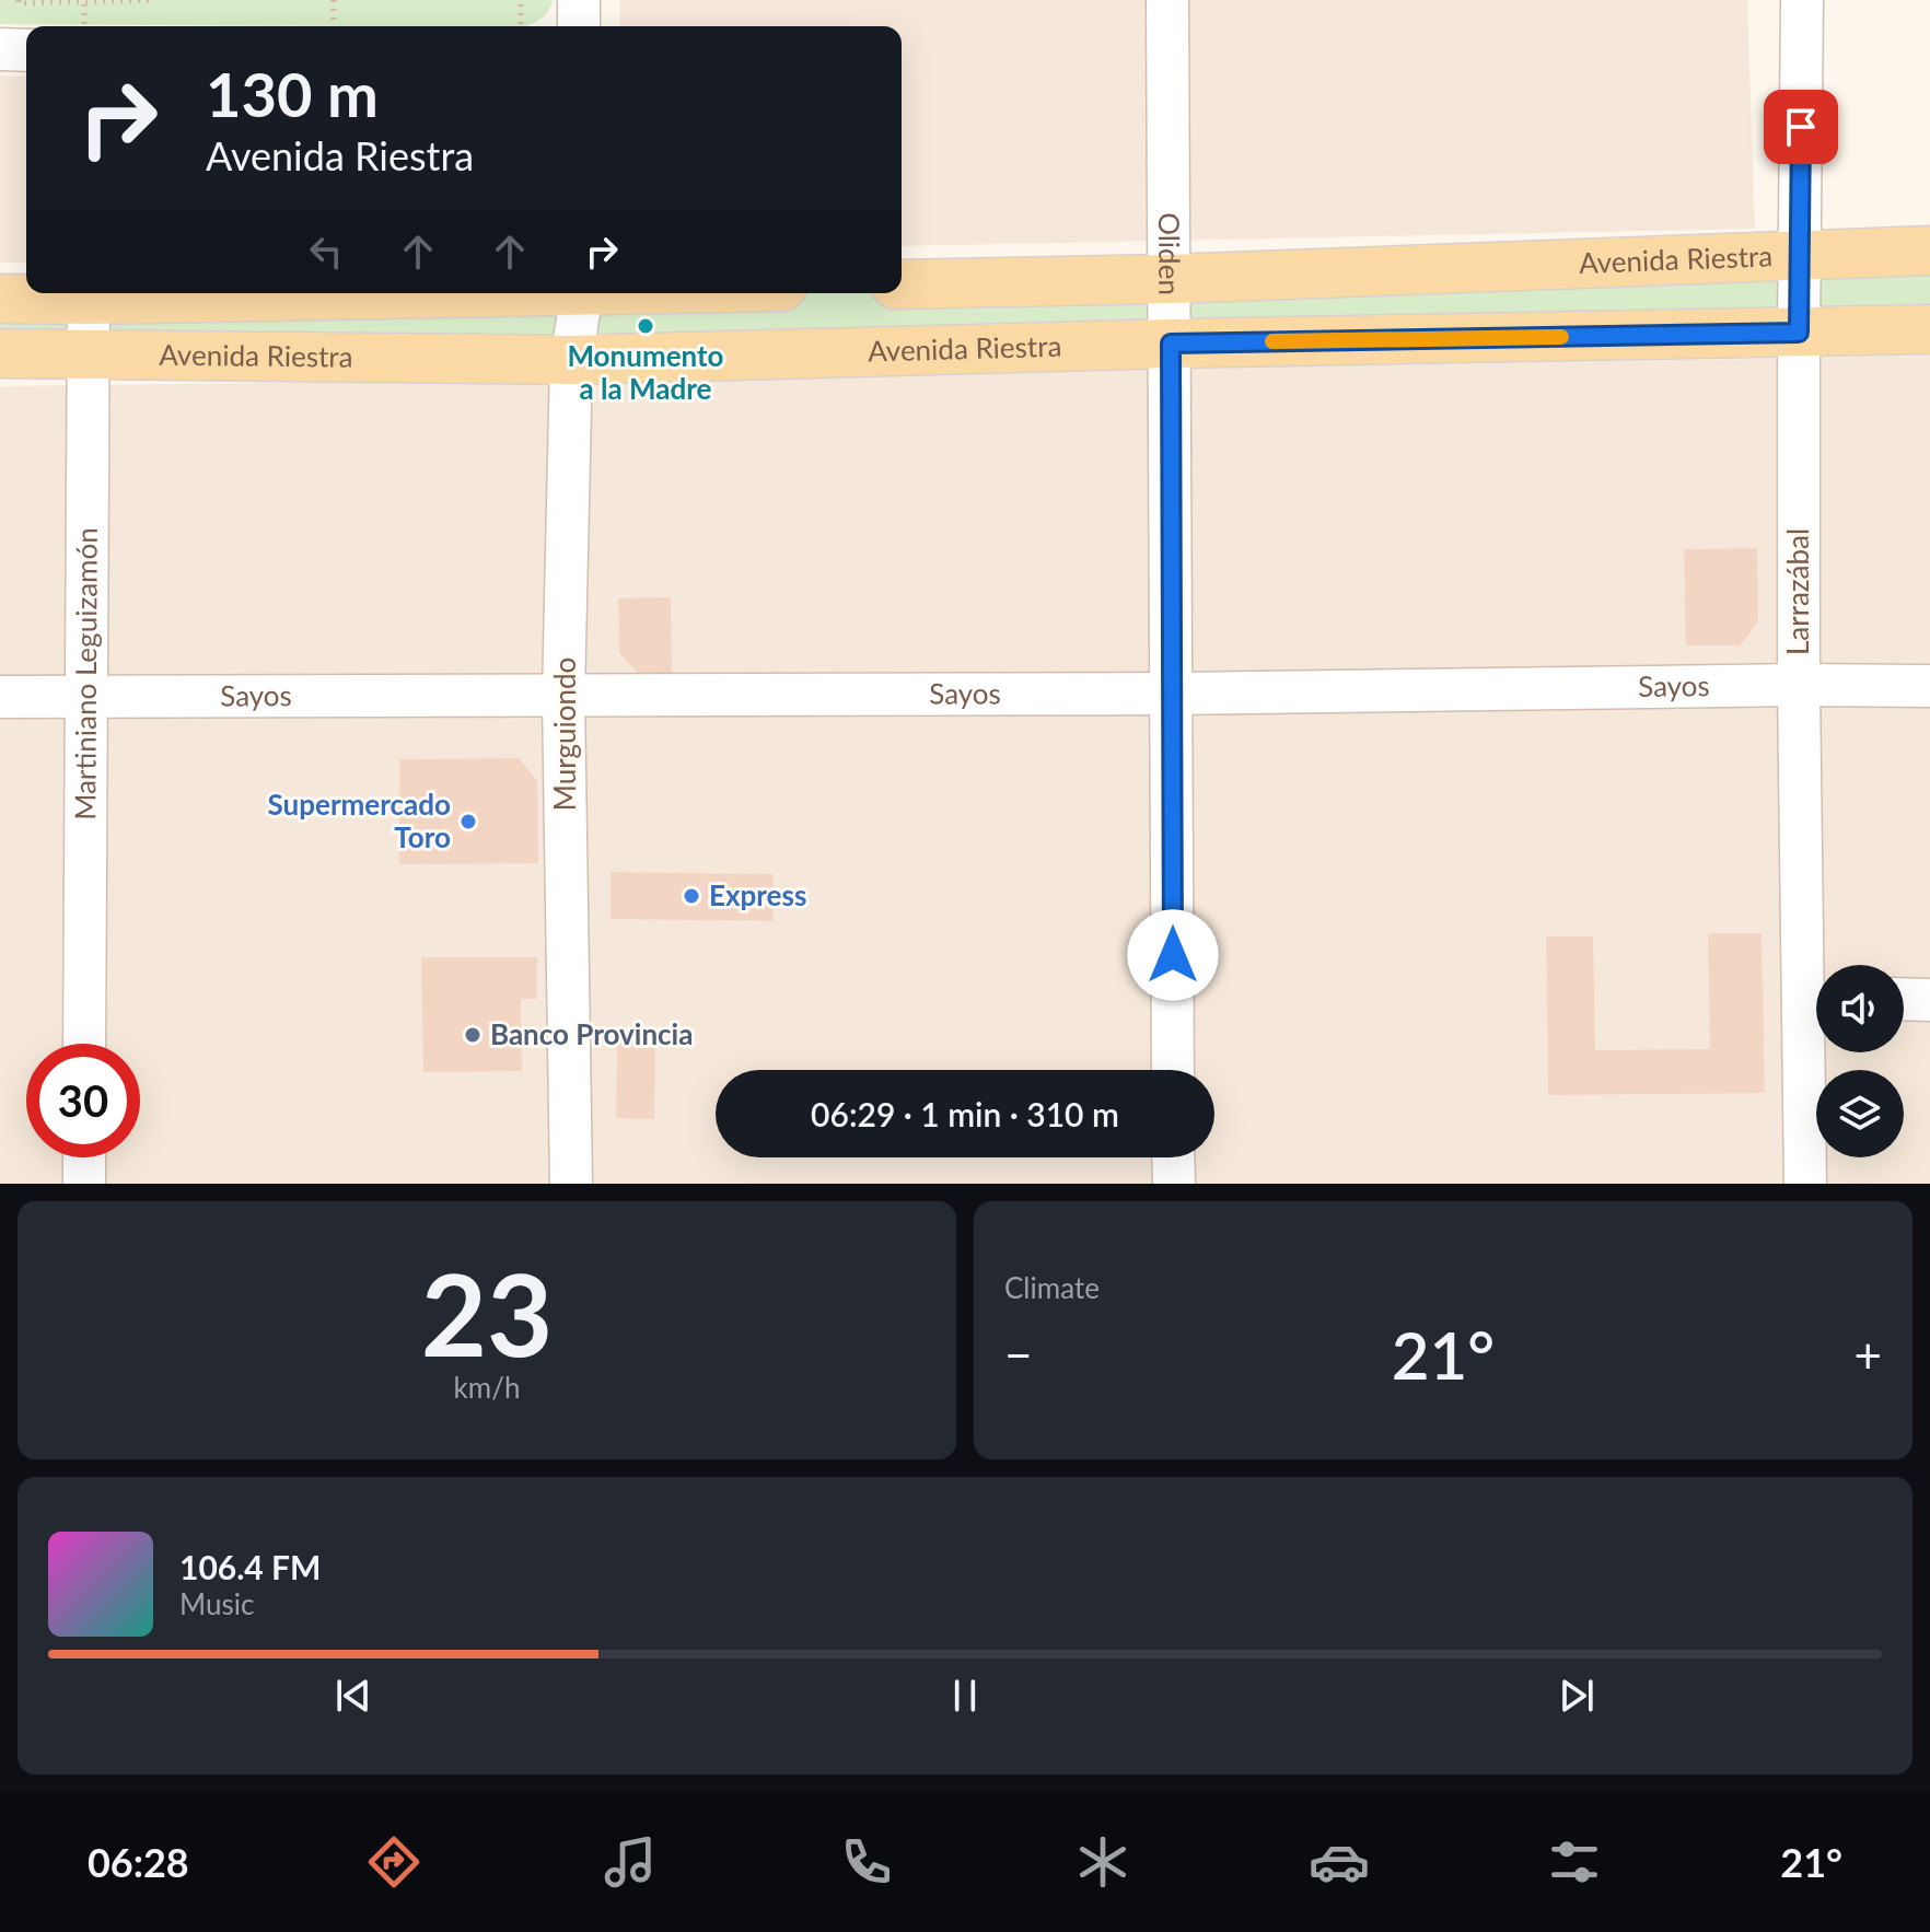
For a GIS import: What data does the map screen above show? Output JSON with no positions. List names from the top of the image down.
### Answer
{
  "streets": {
    "main road": ["Avenida Riestra"],
    "street": [
      "Oliden",
      "Larrazábal",
      "Martiniano Leguizamón",
      "Sayos",
      "Murguiondo"
    ]
  },
  "crossings": [
    ["Oliden", "Avenida Riestra"],
    ["Oliden", "Sayos"],
    ["Avenida Riestra", "Larrazábal"],
    ["Avenida Riestra", "Martiniano Leguizamón"],
    ["Avenida Riestra", "Murguiondo"],
    ["Larrazábal", "Sayos"],
    ["Martiniano Leguizamón", "Sayos"],
    ["Sayos", "Murguiondo"]
  ],
  "places": [
    "Monumento a la Madre",
    "Supermercado Toro",
    "Express",
    "Banco Provincia"
  ],
  "page": {
    "turn": ["130 m", "Avenida Riestra"],
    "limit": "30",
    "trip": "06:29 · 1 min · 310 m",
    "tile": [
      ["23", "km/h"],
      "Climate"
    ],
    "heat": ["−", "21°", "+"],
    "song": ["106.4 FM", "Music"],
    "tabs": ["06:28", "21°"]
  }
}
